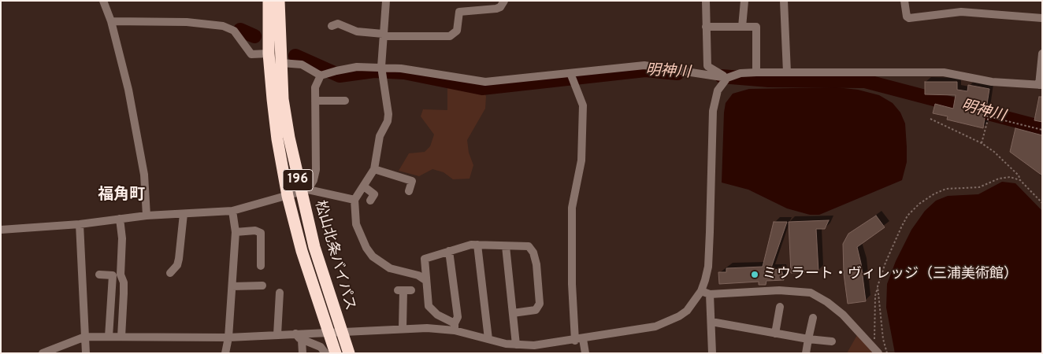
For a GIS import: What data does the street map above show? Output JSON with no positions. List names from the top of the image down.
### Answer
{
  "streets": {
    "highway": ["196", "松山北条バイパス"]
  },
  "districts": ["福角町"],
  "water": ["明神川"],
  "places": ["ミウラート・ヴィレッジ（三浦美術館）"]
}
